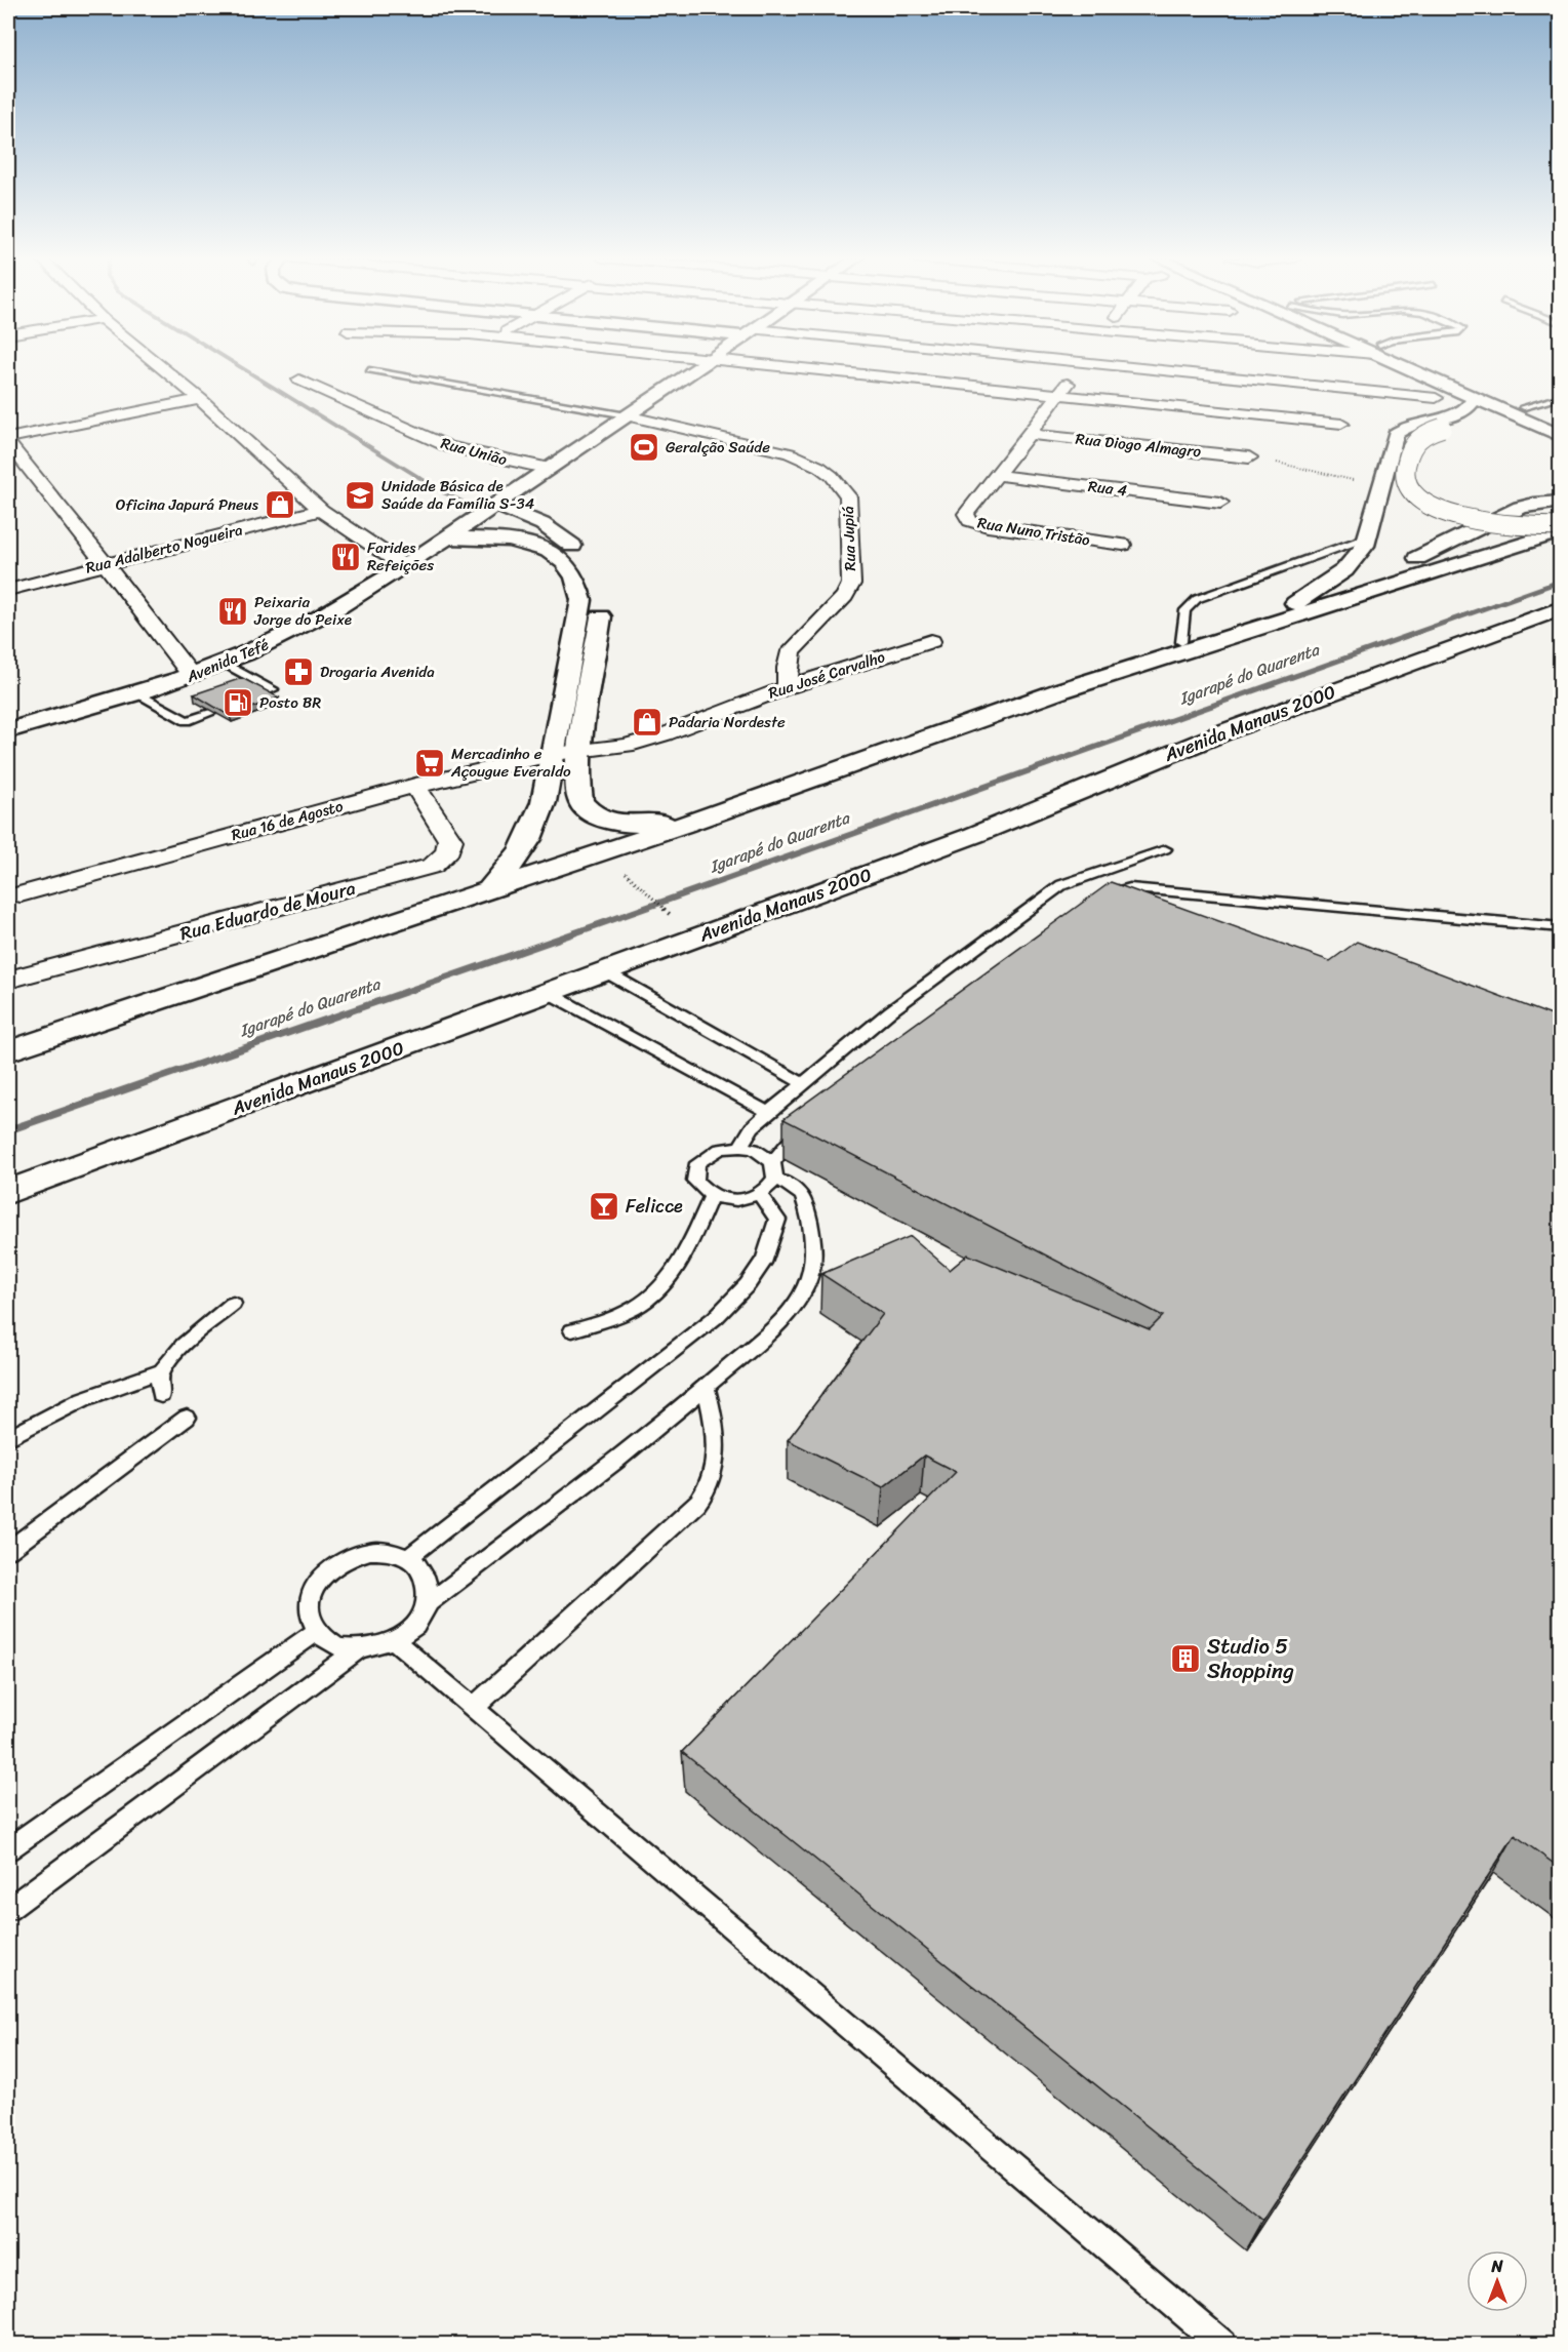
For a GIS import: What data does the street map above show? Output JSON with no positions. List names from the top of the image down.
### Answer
{
  "streets": {
    "main road": ["Avenida Tefé", "Avenida Manaus 2000"],
    "street": [
      "Rua Diogo Almagro",
      "Rua União",
      "Rua 4",
      "Rua Nuno Tristão",
      "Rua Jupiá",
      "Rua Adalberto Nogueira",
      "Rua José Carvalho",
      "Rua 16 de Agosto",
      "Rua Eduardo de Moura"
    ]
  },
  "crossings": [
    ["Rua Diogo Almagro", "Rua Nuno Tristão"],
    ["Rua União", "Avenida Tefé"],
    ["Rua 4", "Rua Nuno Tristão"],
    ["Rua Jupiá", "Avenida Tefé"],
    ["Rua Jupiá", "Rua José Carvalho"],
    ["Rua José Carvalho", "Rua 16 de Agosto"],
    ["Rua 16 de Agosto", "Rua Eduardo de Moura"]
  ],
  "water": ["Igarapé do Quarenta"],
  "places": {
    "sports": ["Geralção Saúde"],
    "school or university": ["Unidade Básica de Saúde da Família S-34"],
    "shop": ["Oficina Japurá Pneus", "Padaria Nordeste"],
    "restaurant": ["Farides Refeições", "Peixaria Jorge do Peixe"],
    "pharmacy": ["Drogaria Avenida"],
    "fuel station": ["Posto BR"],
    "supermarket": ["Mercadinho e Açougue Everaldo"],
    "bar": ["Felicce"],
    "building": ["Studio 5 Shopping"]
  },
  "north": "top"
}
